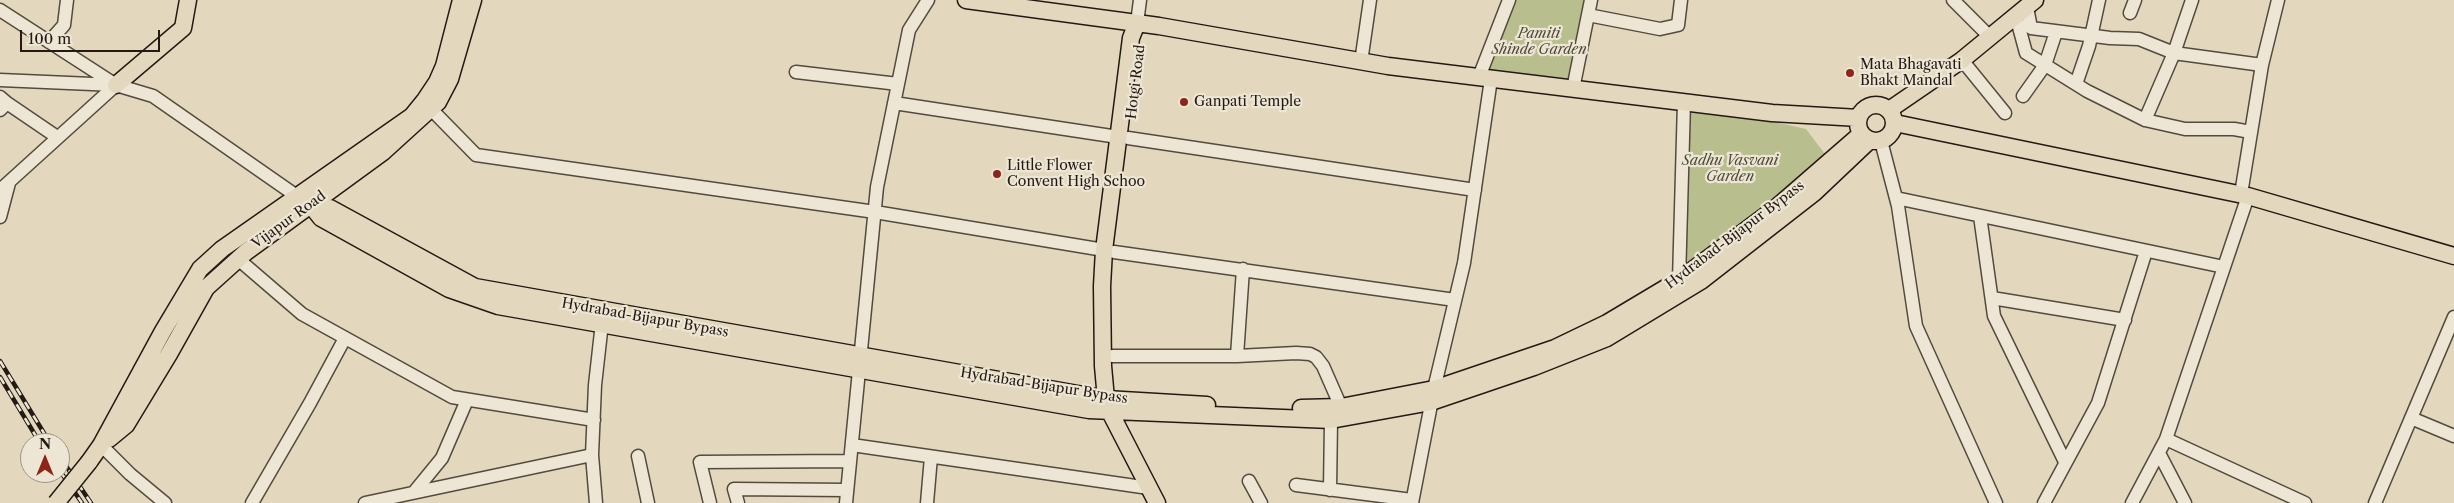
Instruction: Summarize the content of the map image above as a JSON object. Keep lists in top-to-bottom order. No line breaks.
{"streets":{"main road":["Hotgi Road","Vijapur Road","Hydrabad-Bijapur Bypass"]},"crossings":[["Hotgi Road","Hydrabad-Bijapur Bypass"],["Vijapur Road","Hydrabad-Bijapur Bypass"]],"parks":["Pamiti Shinde Garden","Sadhu Vasvani Garden"],"places":["Mata Bhagavati Bhakt Mandal","Ganpati Temple","Little Flower Convent High Schoo"],"scale_bar":"100 m","north":"top"}
